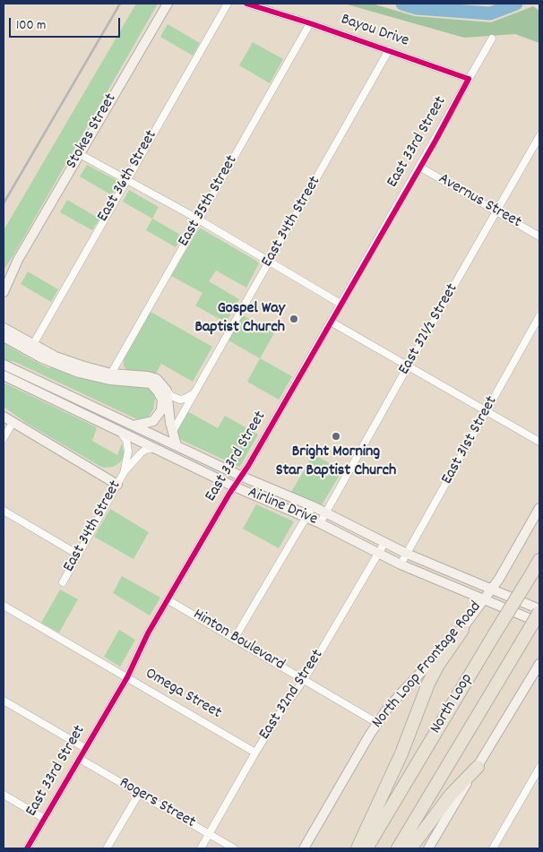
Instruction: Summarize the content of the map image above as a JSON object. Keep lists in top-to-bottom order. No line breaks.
{"streets":{"highway":["North Loop"],"main road":["Stokes Street","Airline Drive","North Loop Frontage Road"],"street":["Bayou Drive","East 33rd Street","East 36th Street","East 35th Street","Avernus Street","East 34th Street","East 32½ Street","East 31st Street","Hinton Boulevard","Omega Street","East 32nd Street","Rogers Street"]},"crossings":[["Bayou Drive","East 33rd Street"],["Bayou Drive","East 35th Street"],["Bayou Drive","East 34th Street"],["East 33rd Street","Avernus Street"],["East 33rd Street","Airline Drive"],["East 33rd Street","Hinton Boulevard"],["East 33rd Street","Omega Street"],["East 33rd Street","Rogers Street"],["Avernus Street","East 32½ Street"],["East 34th Street","Airline Drive"],["East 32½ Street","Airline Drive"],["East 31st Street","Airline Drive"],["Airline Drive","North Loop Frontage Road"],["Airline Drive","East 32nd Street"],["Airline Drive","North Loop"],["Hinton Boulevard","North Loop Frontage Road"],["Hinton Boulevard","East 32nd Street"],["Omega Street","East 32nd Street"],["East 32nd Street","Rogers Street"]],"places":["Gospel Way Baptist Church","Bright Morning Star Baptist Church"],"scale_bar":"100 m"}
